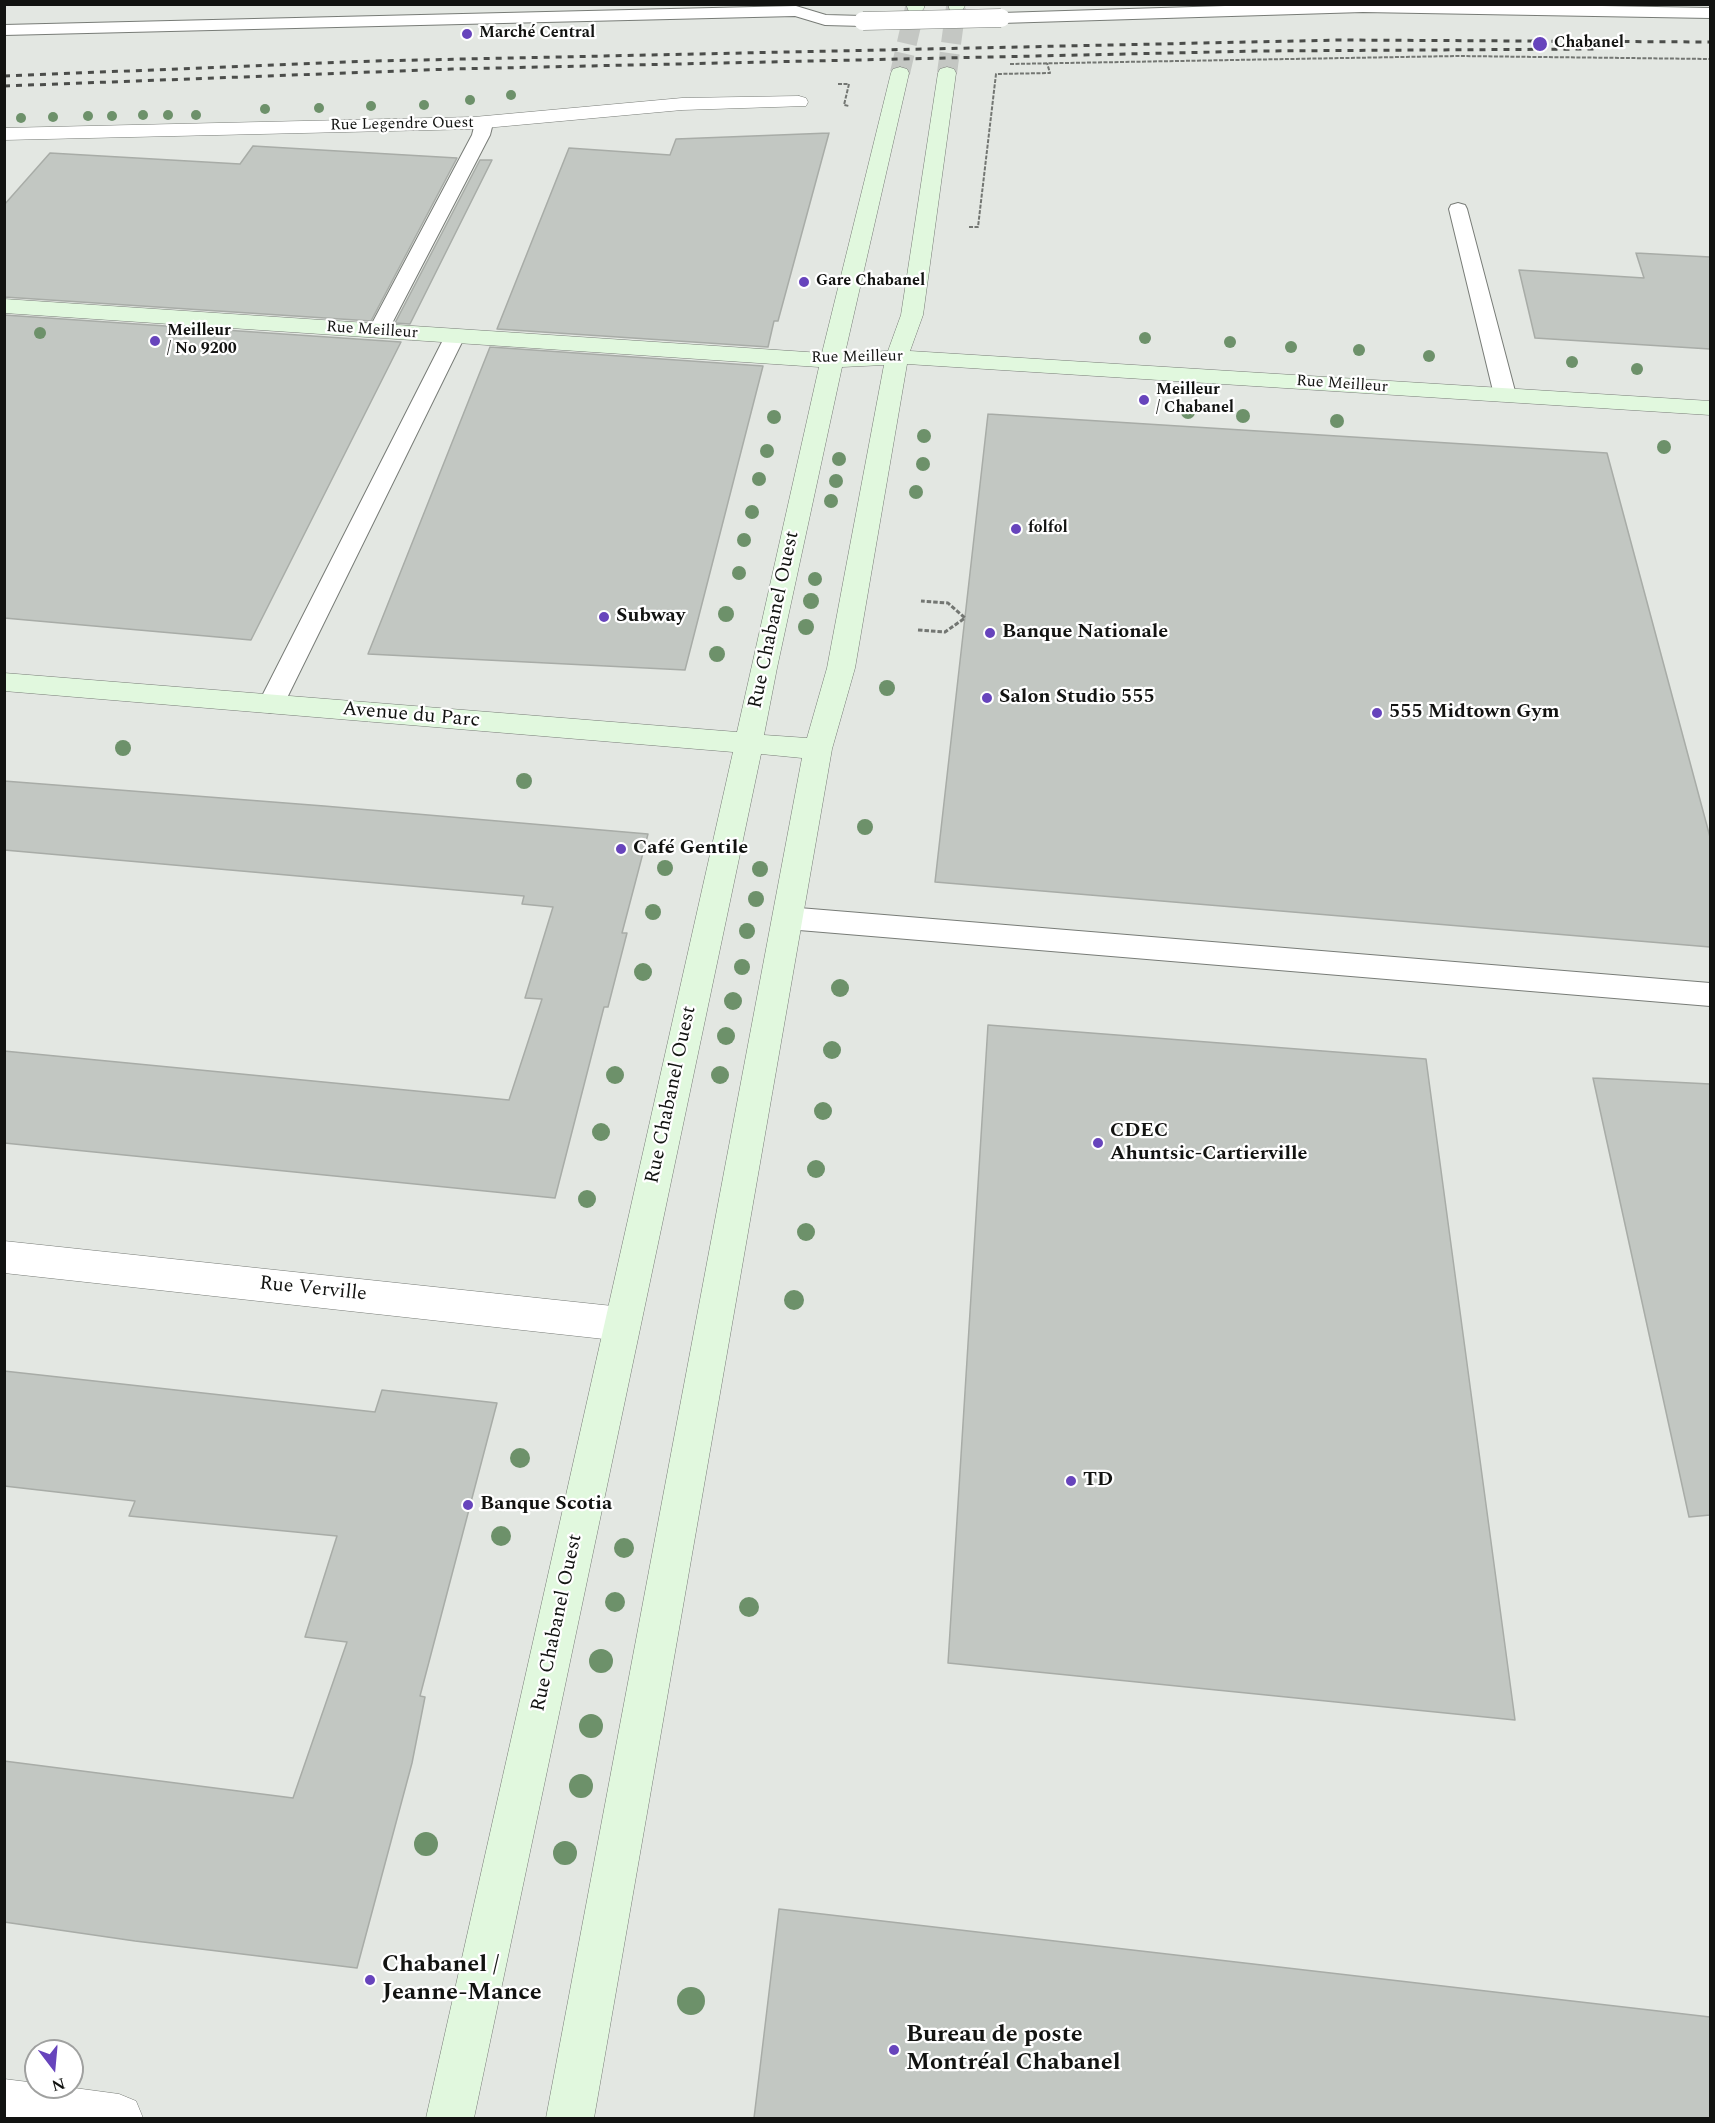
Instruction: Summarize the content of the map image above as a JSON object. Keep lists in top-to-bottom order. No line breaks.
{"streets":{"street":["Rue Legendre Ouest","Rue Meilleur","Rue Chabanel Ouest","Avenue du Parc","Rue Verville"]},"crossings":[["Rue Meilleur","Rue Chabanel Ouest"],["Rue Chabanel Ouest","Avenue du Parc"],["Rue Chabanel Ouest","Rue Verville"]],"places":["Marché Central","Chabanel","Gare Chabanel","Meilleur / No 9200","Meilleur / Chabanel","folfol","Subway","Banque Nationale","Salon Studio 555","555 Midtown Gym","Café Gentile","CDEC Ahuntsic-Cartierville","TD","Banque Scotia","Chabanel / Jeanne-Mance","Bureau de poste Montréal Chabanel"],"north":"bottom"}
